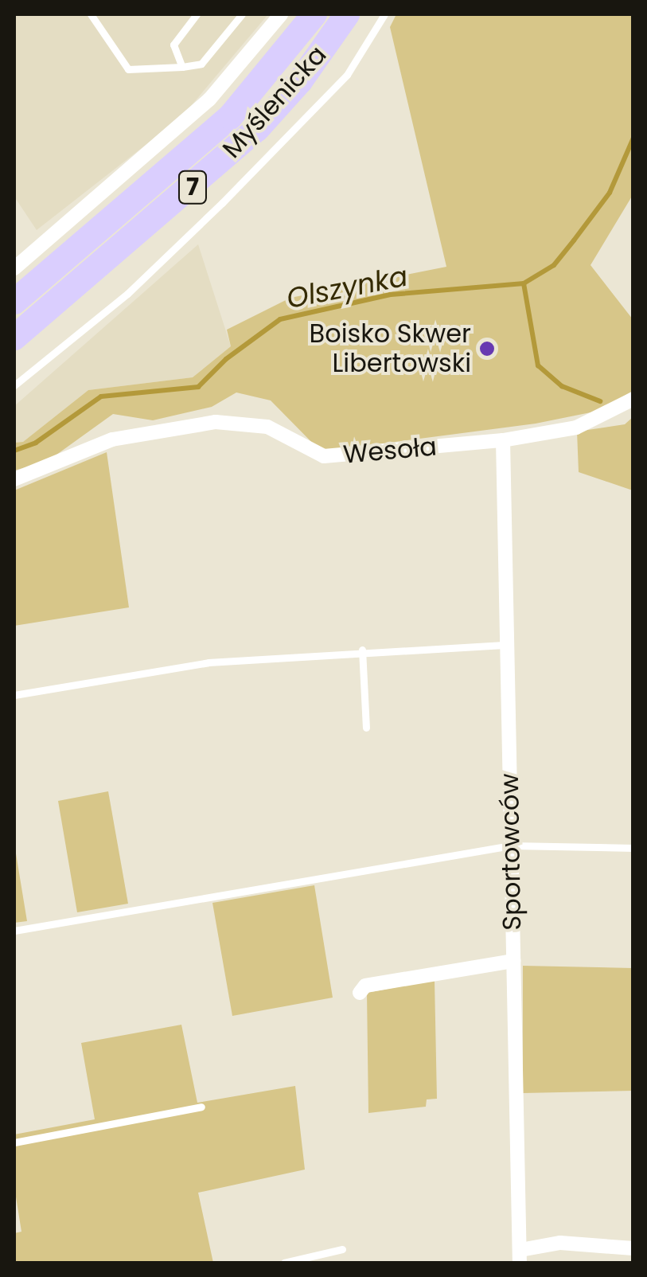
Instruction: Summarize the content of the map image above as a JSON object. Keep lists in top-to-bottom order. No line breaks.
{"streets":{"highway":["Myślenicka","7"],"street":["Wesoła","Sportowców"]},"crossings":[["Wesoła","Sportowców"]],"water":["Olszynka"],"places":["Boisko Skwer Libertowski"]}
